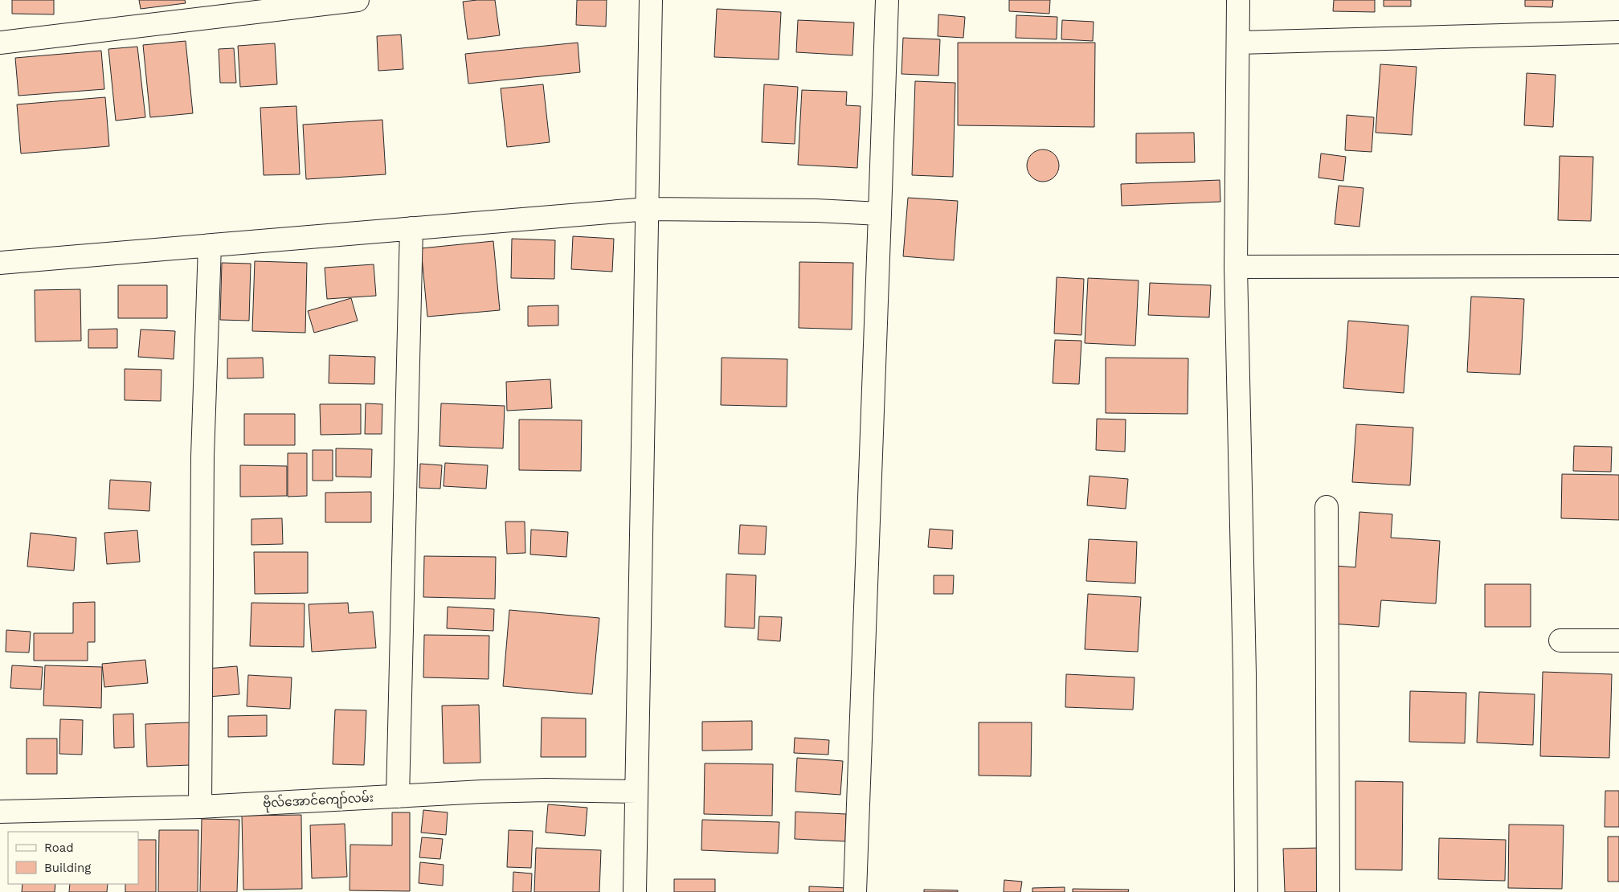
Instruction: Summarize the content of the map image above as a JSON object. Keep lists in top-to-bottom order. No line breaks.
{"streets":{"street":["ဗိုလ်အောင်ကျော်လမ်း"]},"legend":["Road","Building"]}
